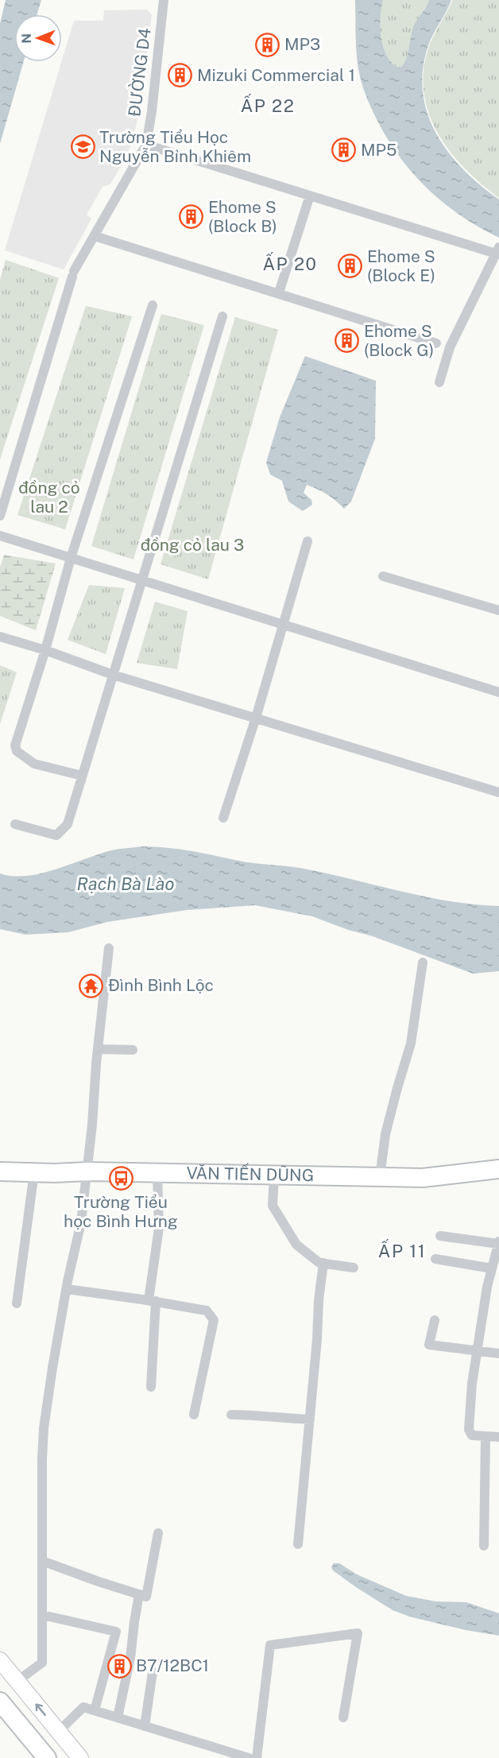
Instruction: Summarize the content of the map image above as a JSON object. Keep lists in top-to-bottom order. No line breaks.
{"streets":{"highway":["VĂN TIẾN DŨNG"],"street":["ĐƯỜNG D4"]},"districts":["ẤP 22","ẤP 20","ẤP 11"],"water":["Rạch Bà Lào"],"parks":["đồng cỏ lau 2","đồng cỏ lau 3"],"places":{"building":["MP3","Mizuki Commercial 1","MP5","Ehome S (Block B)","Ehome S (Block E)","Ehome S (Block G)","B7/12BC1"],"school or university":["Trường Tiểu Học Nguyễn Bỉnh Khiêm"],"temple":["Đình Bình Lộc"],"bus stop":["Trường Tiểu học Bình Hưng"]},"north":"left"}
